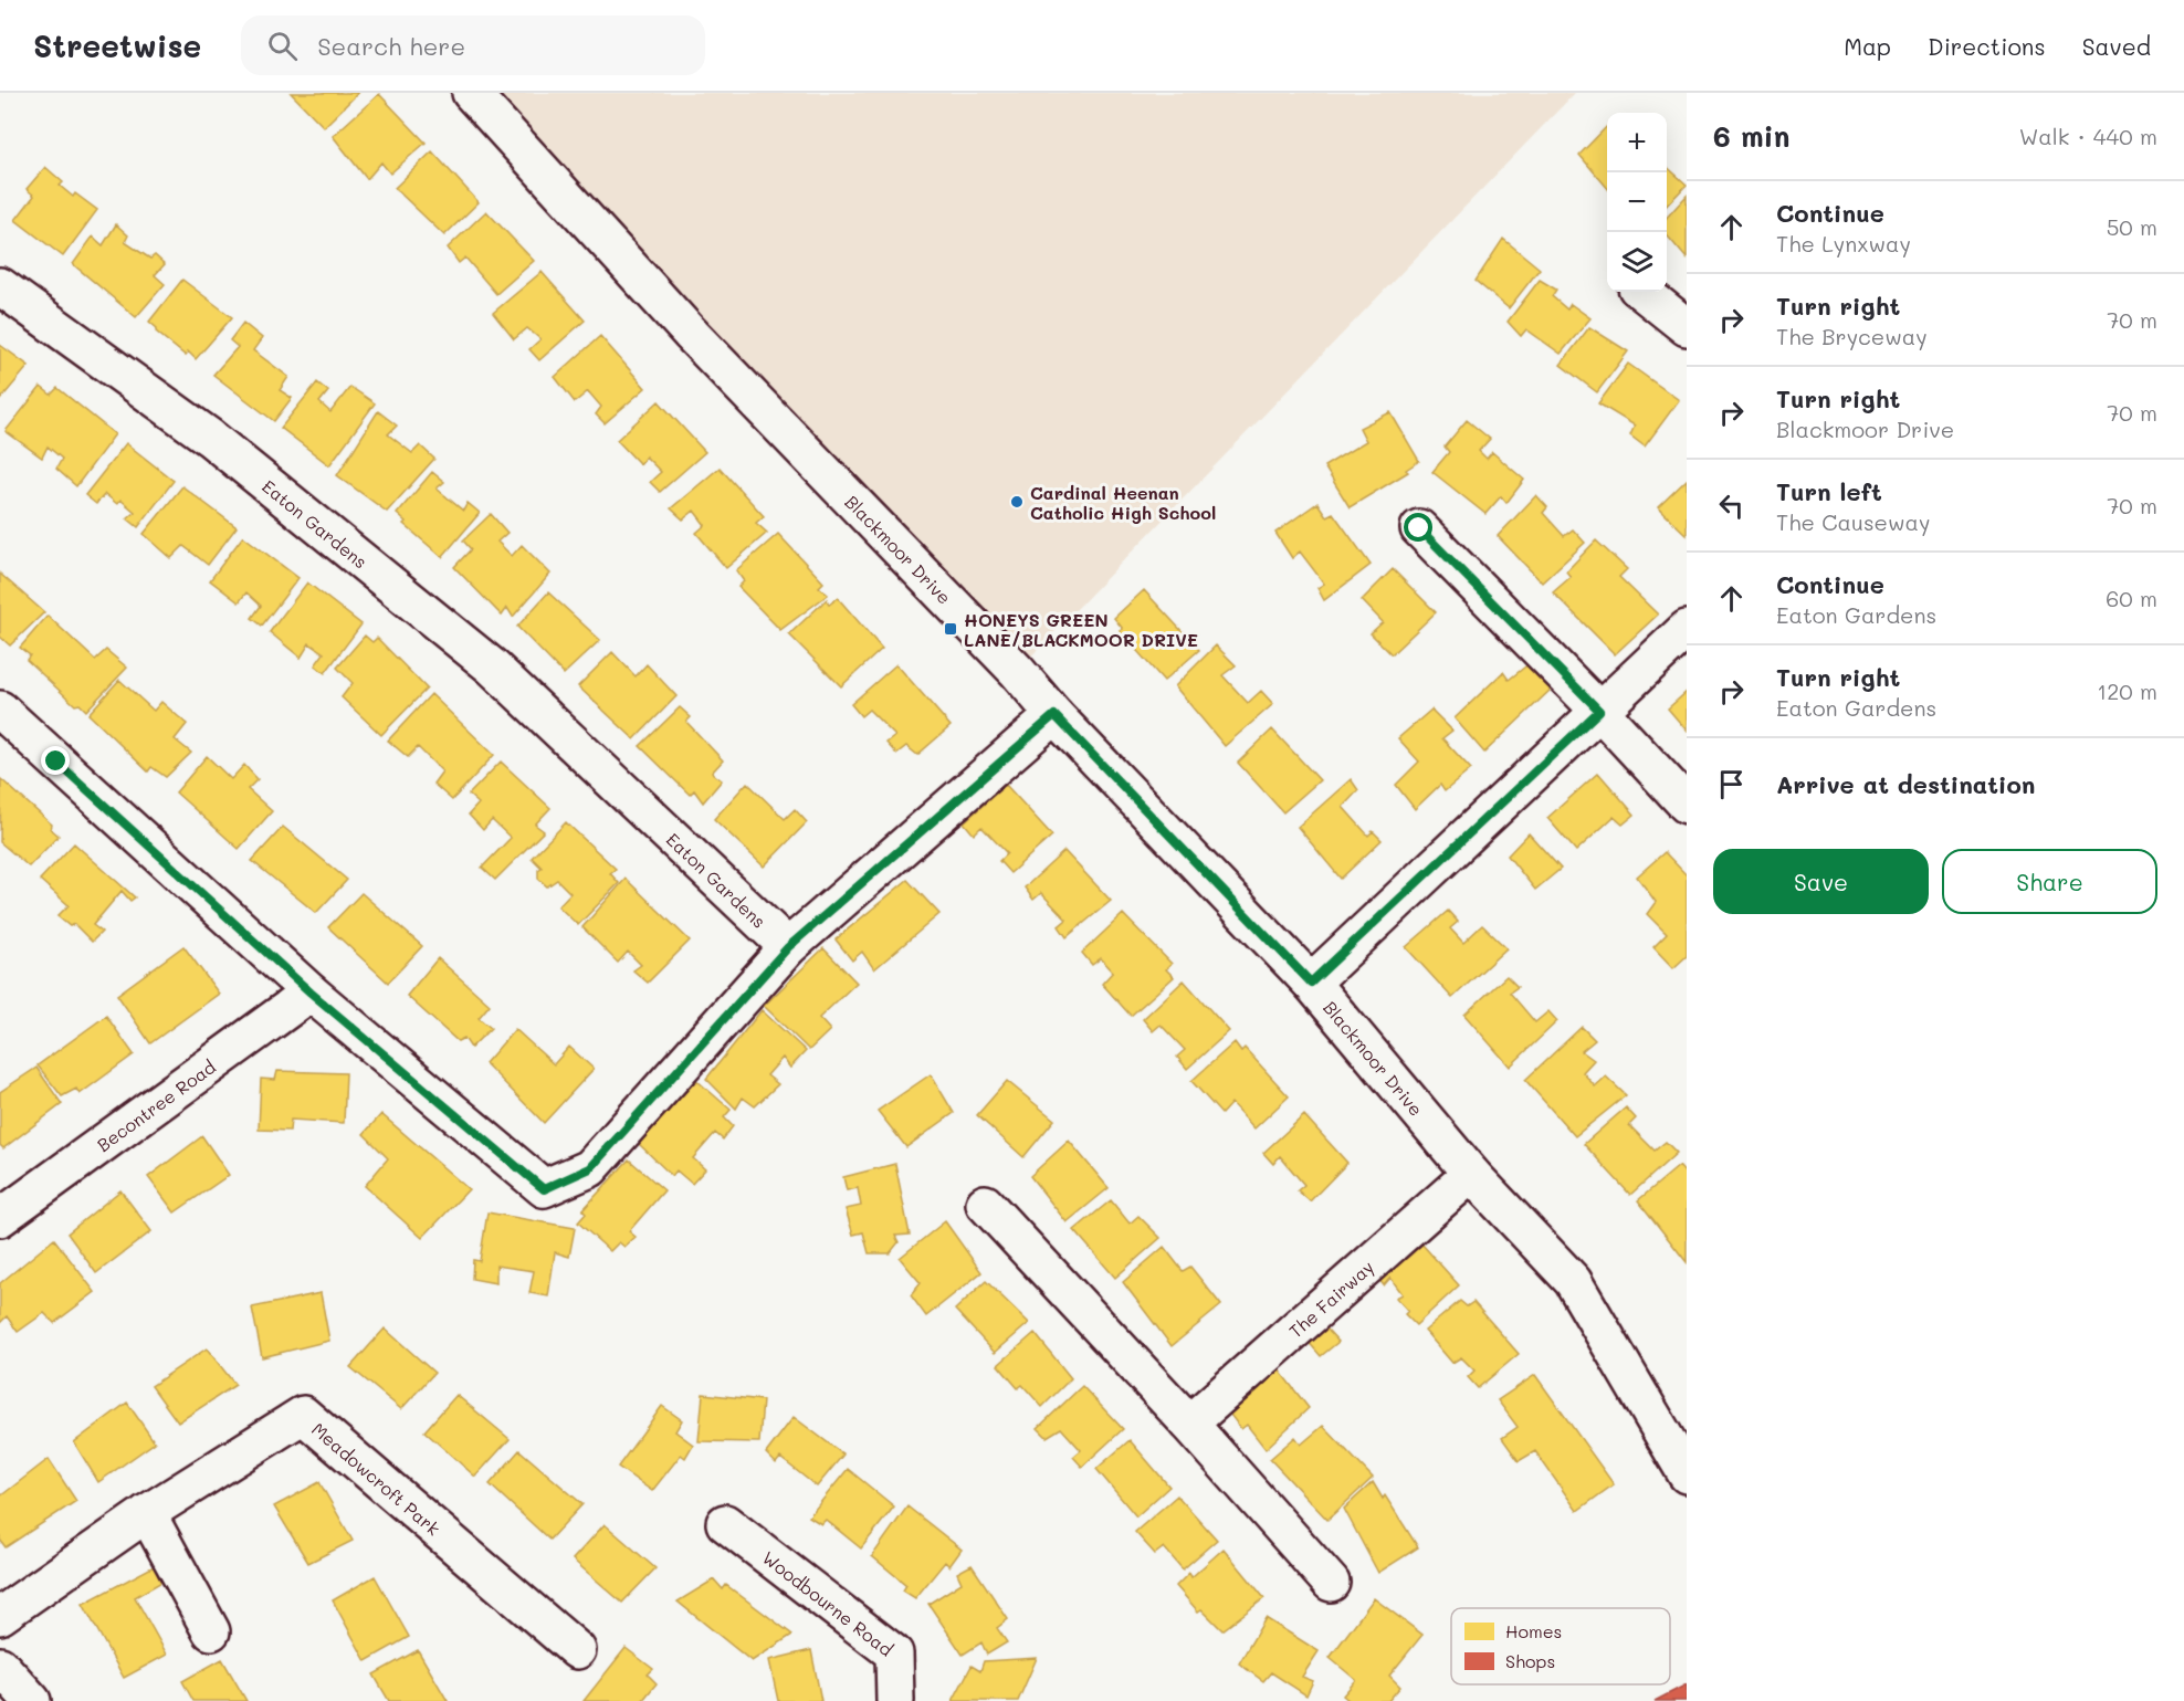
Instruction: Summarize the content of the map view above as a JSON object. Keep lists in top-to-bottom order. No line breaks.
{"streets":{"street":["Eaton Gardens","Blackmoor Drive","Becontree Road","The Fairway","Meadowcroft Park","Woodbourne Road"]},"crossings":[["Blackmoor Drive","The Fairway"]],"places":{"other":["Cardinal Heenan Catholic High School"],"transit":["HONEYS GREEN LANE/BLACKMOOR DRIVE"]},"legend":["Homes","Shops"],"page":{"header":"Streetwise","search":"Search here","nav":["Map","Directions","Saved"],"heading":["6 min","Walk · 440 m"],"map_buttons":["+","−"],"list":[["Continue","The Lynxway","50 m"],["Turn right","The Bryceway","70 m"],["Turn right","Blackmoor Drive","70 m"],["Turn left","The Causeway","70 m"],["Continue","Eaton Gardens","60 m"],["Turn right","Eaton Gardens","120 m"],"Arrive at destination"],"buttons":["Save","Share"]}}
